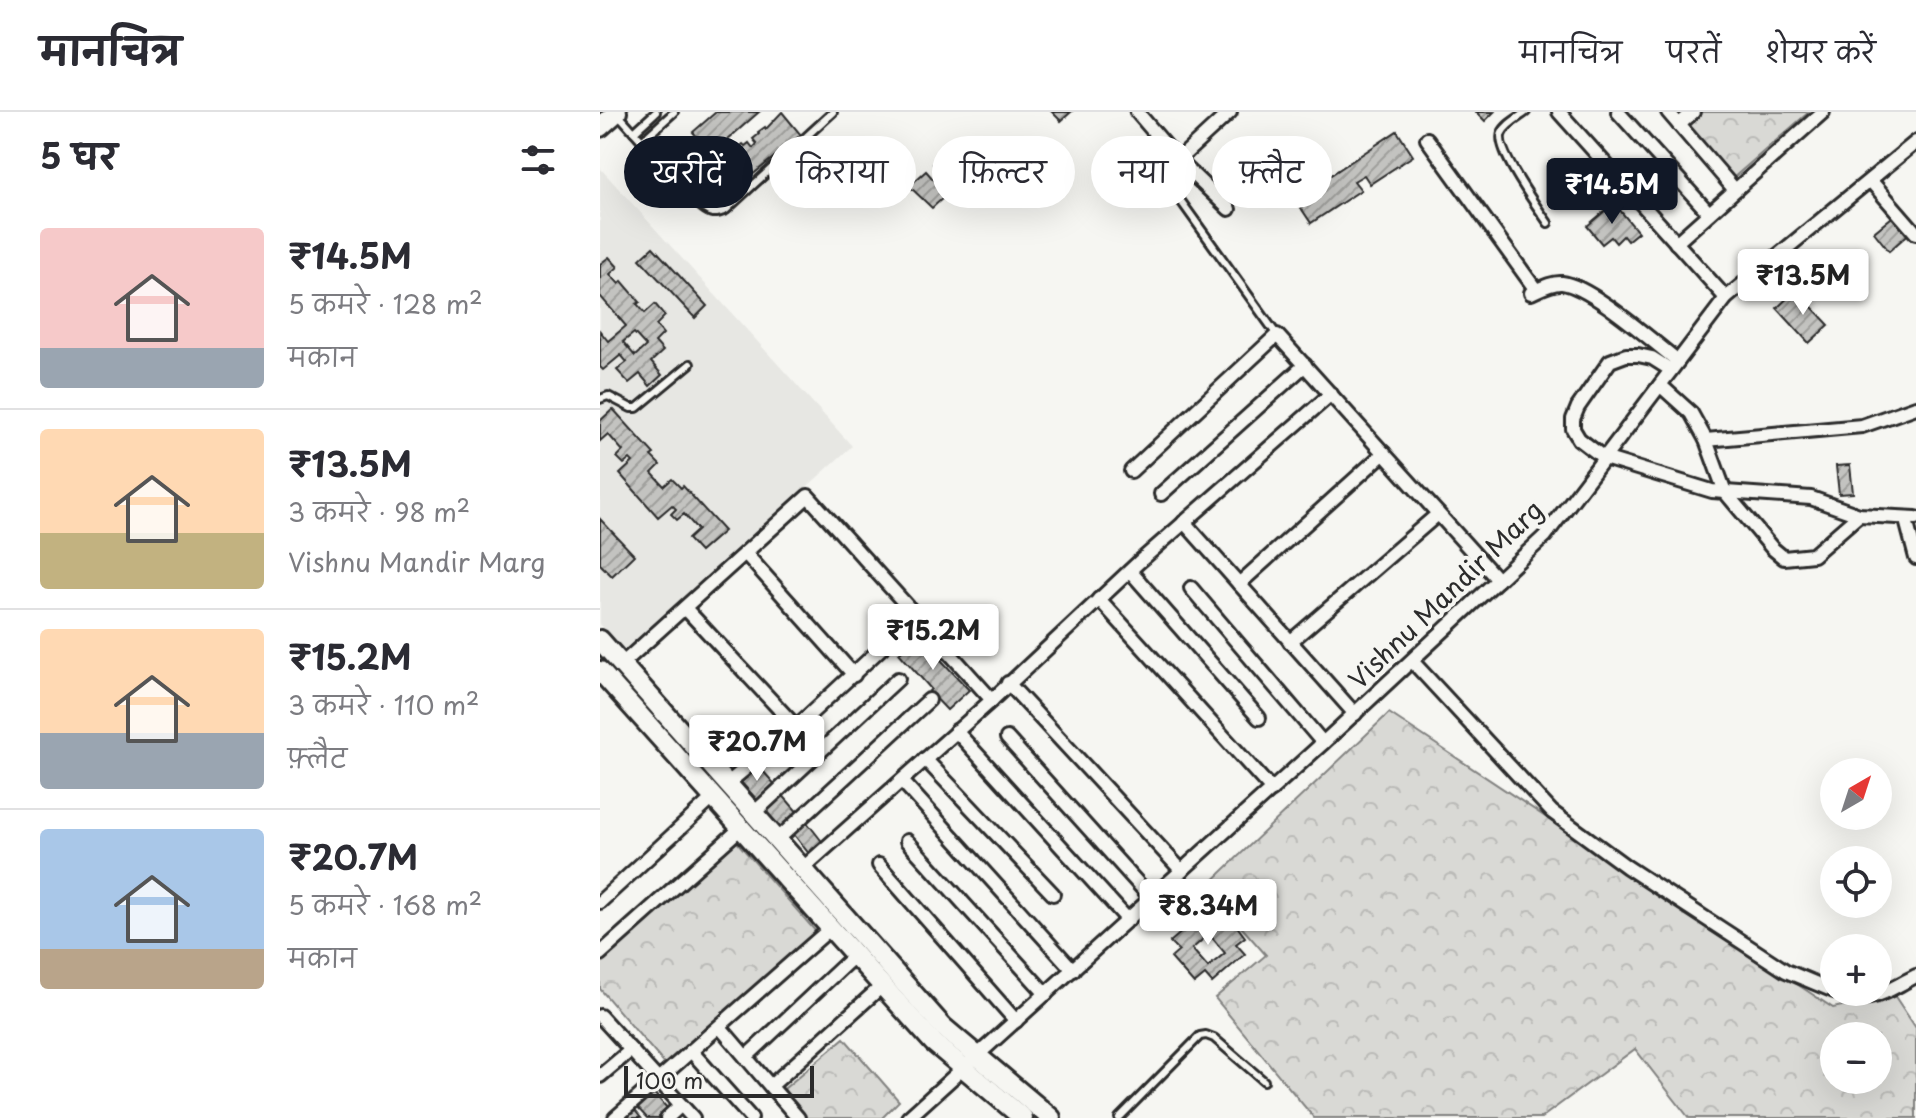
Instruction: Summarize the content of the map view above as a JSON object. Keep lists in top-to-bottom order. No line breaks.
{"streets":{"street":["Vishnu Mandir Marg"]},"scale_bar":"100 m","north":"top right","page":{"header":"मानचित्र","nav":["मानचित्र","परतें","शेयर करें"],"heading":"5 घर","chip":["खरीदें","किराया","फ़िल्टर","नया","फ़्लैट"],"price":["₹14.5M","₹13.5M","₹15.2M","₹20.7M","₹8.34M"],"list":[{"name":"₹14.5M","note":"5 कमरे · 128 m² · मकान"},{"name":"₹13.5M","note":"3 कमरे · 98 m² · Vishnu Mandir Marg"},{"name":"₹15.2M","note":"3 कमरे · 110 m² · फ़्लैट"},{"name":"₹20.7M","note":"5 कमरे · 168 m² · मकान"}],"map_buttons":["+","−"],"scale":"100 m"}}
